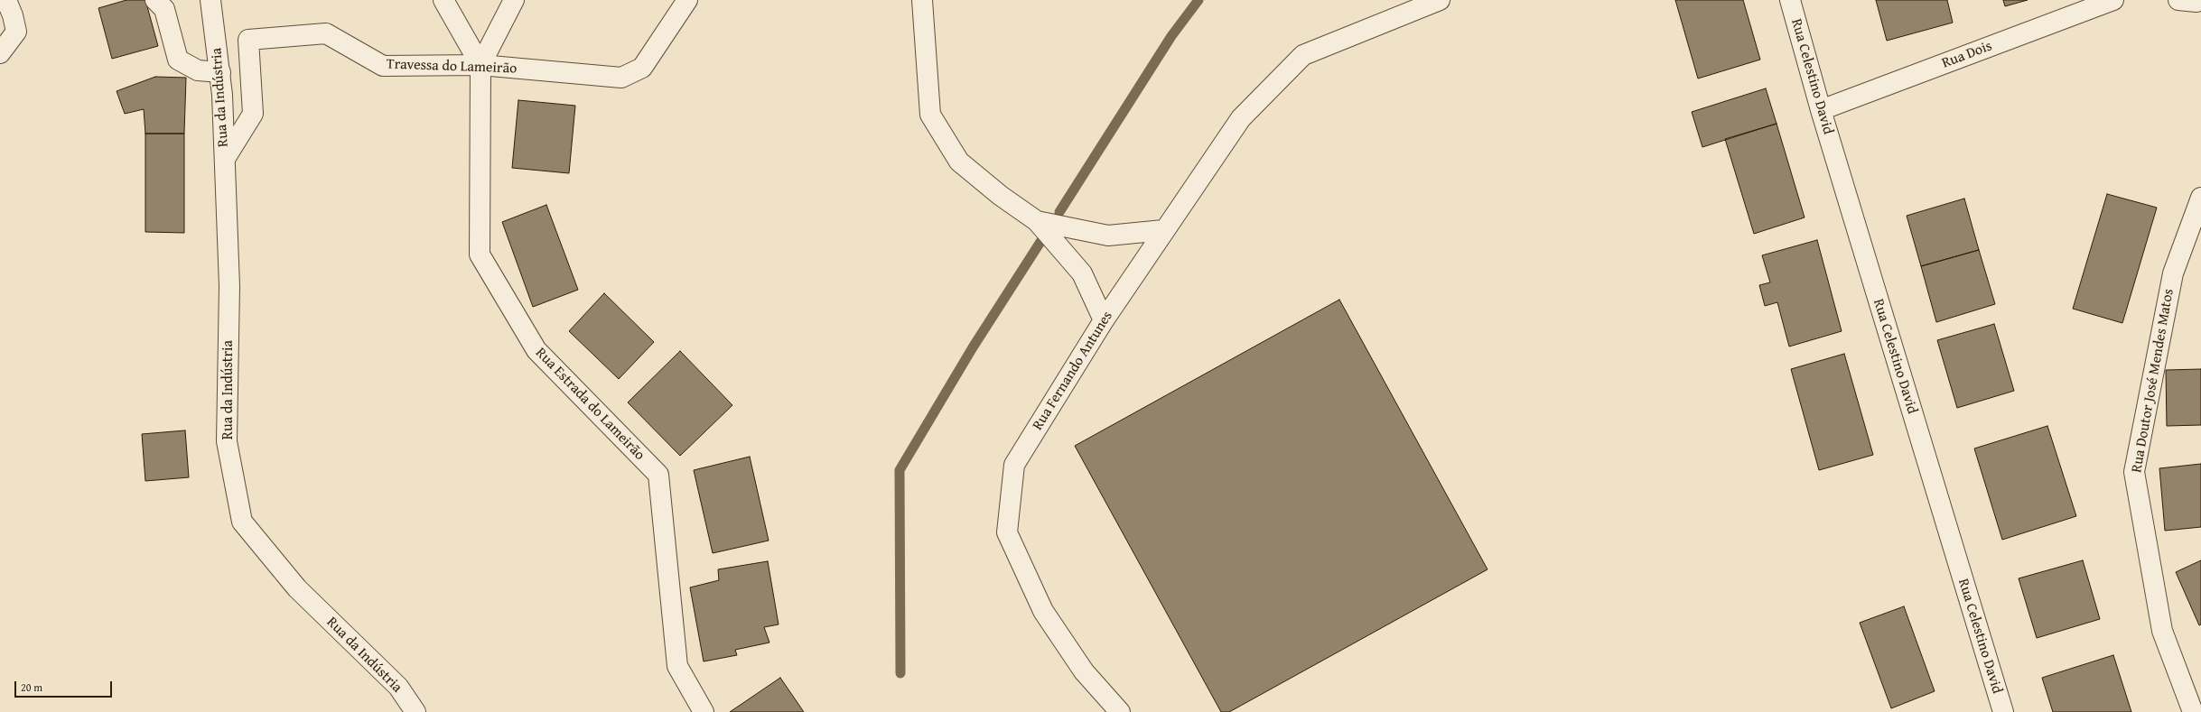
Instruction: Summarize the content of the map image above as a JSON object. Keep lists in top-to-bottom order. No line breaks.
{"streets":{"street":["Rua Dois","Travessa do Lameirão","Rua Celestino David","Rua da Indústria","Rua Fernando Antunes","Rua Doutor José Mendes Matos","Rua Estrada do Lameirão"]},"crossings":[["Rua Dois","Rua Celestino David"],["Travessa do Lameirão","Rua da Indústria"],["Travessa do Lameirão","Rua Estrada do Lameirão"]],"scale_bar":"20 m"}
